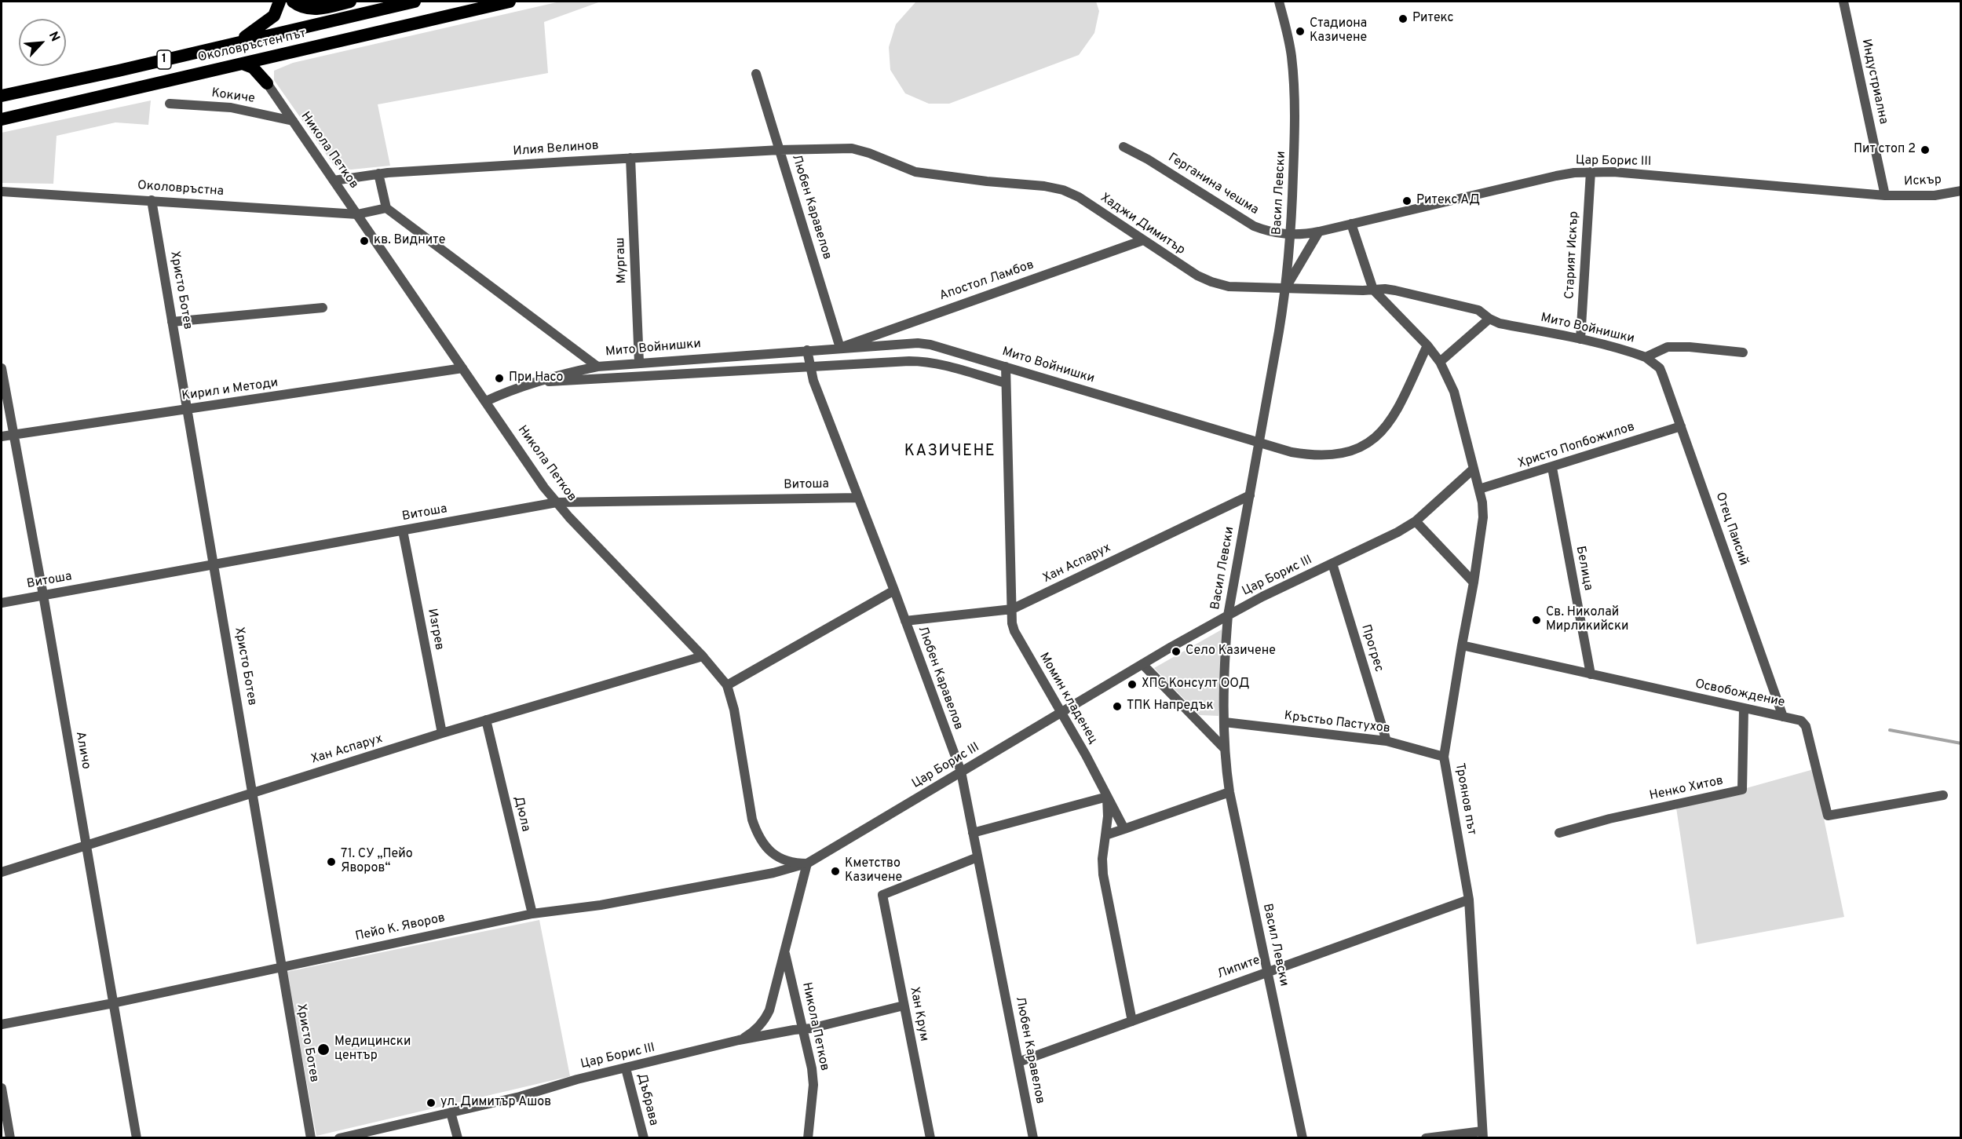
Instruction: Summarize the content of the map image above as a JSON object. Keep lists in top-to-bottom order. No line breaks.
{"streets":{"highway":["Околовръстен път","1"],"street":["Индустриална","Кокиче","Илия Велинов","Никола Петков","Цар Борис III","Искър","Герганина чешма","Околовръстна","Васил Левски","Любен Каравелов","Хаджи Димитър","Старият Искър","Мургаш","Апостол Ламбов","Христо Ботев","Мито Войнишки","Кирил и Методи","Христо Попбожилов","Витоша","Отец Паисий","Хан Аспарух","Белица","Изгрев","Прогрес","Освобождение","Момин кладенец","Кръстьо Пастухов","Аличо","Ненко Хитов","Троянов път","Дюла","Пейо К. Яворов","Липите","Хан Крум","Дъбрава"]},"crossings":[["Индустриална","Цар Борис III"],["Индустриална","Искър"],["Кокиче","Никола Петков"],["Илия Велинов","Никола Петков"],["Илия Велинов","Любен Каравелов"],["Илия Велинов","Хаджи Димитър"],["Илия Велинов","Мургаш"],["Никола Петков","Цар Борис III"],["Никола Петков","Околовръстна"],["Никола Петков","Мито Войнишки"],["Никола Петков","Кирил и Методи"],["Никола Петков","Витоша"],["Никола Петков","Хан Аспарух"],["Никола Петков","Пейо К. Яворов"],["Цар Борис III","Искър"],["Цар Борис III","Герганина чешма"],["Цар Борис III","Васил Левски"],["Цар Борис III","Любен Каравелов"],["Цар Борис III","Старият Искър"],["Цар Борис III","Прогрес"],["Цар Борис III","Момин кладенец"],["Цар Борис III","Троянов път"],["Цар Борис III","Пейо К. Яворов"],["Цар Борис III","Хан Крум"],["Цар Борис III","Дъбрава"],["Герганина чешма","Васил Левски"],["Околовръстна","Христо Ботев"],["Васил Левски","Хаджи Димитър"],["Васил Левски","Мито Войнишки"],["Васил Левски","Хан Аспарух"],["Васил Левски","Кръстьо Пастухов"],["Васил Левски","Липите"],["Любен Каравелов","Хаджи Димитър"],["Любен Каравелов","Апостол Ламбов"],["Любен Каравелов","Мито Войнишки"],["Любен Каравелов","Витоша"],["Любен Каравелов","Хан Аспарух"],["Любен Каравелов","Липите"],["Любен Каравелов","Хан Крум"],["Хаджи Димитър","Апостол Ламбов"],["Хаджи Димитър","Мито Войнишки"],["Старият Искър","Мито Войнишки"],["Мургаш","Мито Войнишки"],["Апостол Ламбов","Мито Войнишки"],["Христо Ботев","Кирил и Методи"],["Христо Ботев","Витоша"],["Христо Ботев","Хан Аспарух"],["Христо Ботев","Пейо К. Яворов"],["Мито Войнишки","Отец Паисий"],["Мито Войнишки","Момин кладенец"],["Кирил и Методи","Аличо"],["Христо Попбожилов","Отец Паисий"],["Христо Попбожилов","Белица"],["Христо Попбожилов","Троянов път"],["Витоша","Изгрев"],["Витоша","Аличо"],["Отец Паисий","Освобождение"],["Хан Аспарух","Изгрев"],["Хан Аспарух","Момин кладенец"],["Хан Аспарух","Аличо"],["Хан Аспарух","Дюла"],["Белица","Освобождение"],["Прогрес","Кръстьо Пастухов"],["Освобождение","Ненко Хитов"],["Освобождение","Троянов път"],["Кръстьо Пастухов","Троянов път"],["Аличо","Пейо К. Яворов"],["Троянов път","Липите"],["Дюла","Пейо К. Яворов"]],"districts":["КАЗИЧЕНЕ"],"places":["Ритекс","Стадиона Казичене","Пит стоп 2","Ритекс АД","кв. Видните","При Насо","Св. Николай Мирликийски","Село Казичене","ХПС Консулт ООД","ТПК Напредък","71. СУ „Пейо Яворов“","Кметство Казичене","Медицински център","ул. Димитър Ашов"],"north":"top right"}
